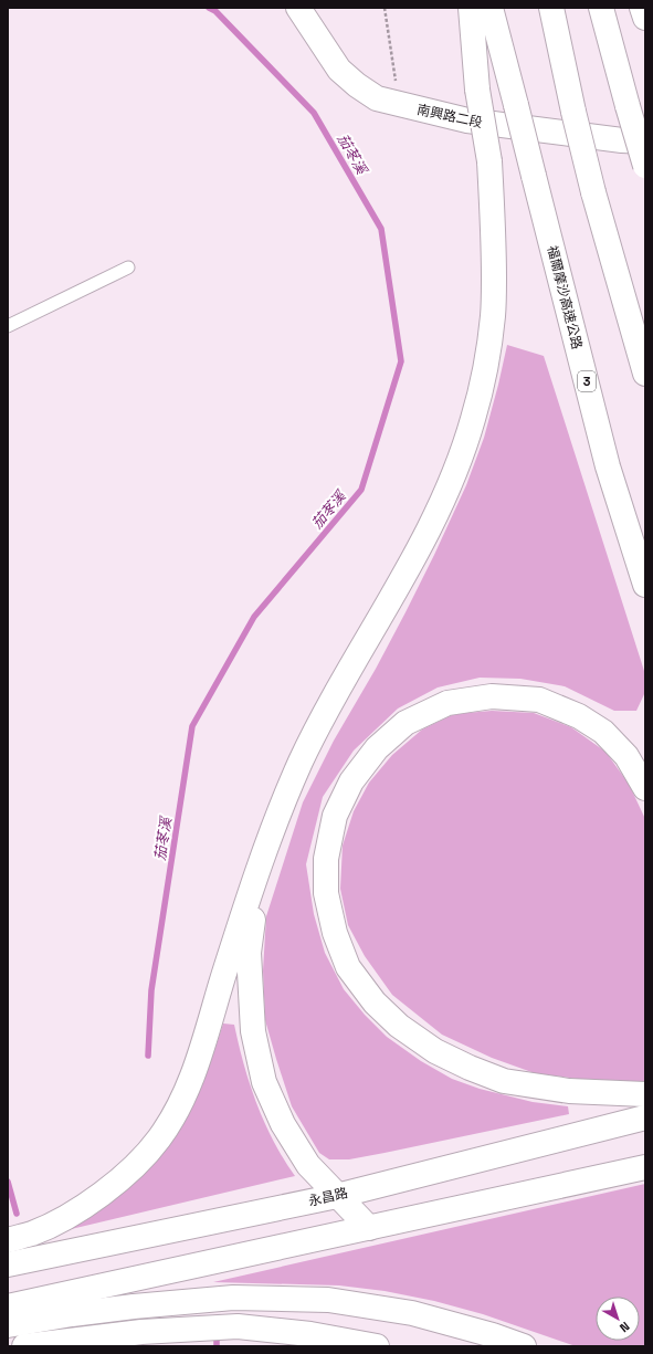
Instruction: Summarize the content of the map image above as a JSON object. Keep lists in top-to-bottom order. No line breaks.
{"streets":{"main road":["南興路二段","福爾摩沙高速公路","3","永昌路"]},"water":["茄苳溪"],"north":"bottom right"}
